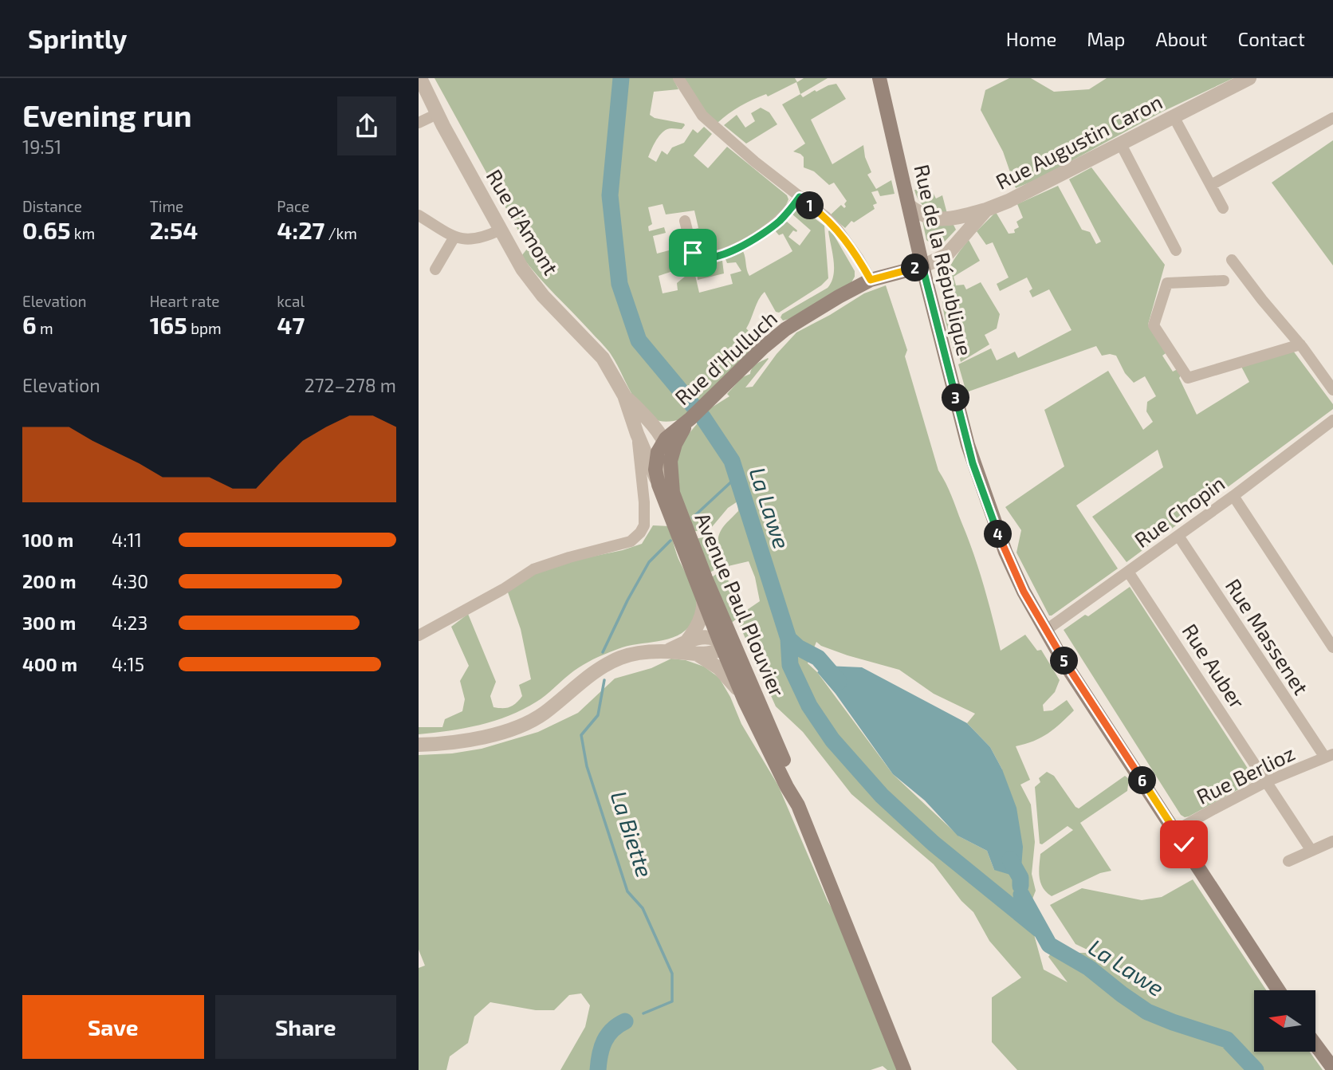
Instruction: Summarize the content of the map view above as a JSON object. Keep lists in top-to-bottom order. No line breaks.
{"streets":{"main road":["Rue de la République","Rue d'Hulluch","Avenue Paul Plouvier"],"street":["Rue Augustin Caron","Rue d'Amont","Rue Chopin","Rue Massenet","Rue Auber","Rue Berlioz"]},"crossings":[["Rue Augustin Caron","Rue de la République"],["Rue Augustin Caron","Rue d'Hulluch"],["Rue d'Amont","Avenue Paul Plouvier"],["Rue de la République","Rue d'Hulluch"],["Rue de la République","Rue Chopin"],["Rue de la République","Rue Berlioz"],["Rue d'Hulluch","Avenue Paul Plouvier"],["Rue Chopin","Rue Massenet"],["Rue Chopin","Rue Auber"],["Rue Massenet","Rue Berlioz"],["Rue Auber","Rue Berlioz"]],"water":["La Lawe","La Biette"],"north":"left","page":{"header":"Sprintly","nav":["Home","Map","About","Contact"],"heading":["Evening run","19:51"],"stats":[["Distance","0.65 km"],["Time","2:54"],["Pace","4:27 /km"],["Elevation","6 m"],["Heart rate","165 bpm"],["kcal","47"]],"pins":["1","2","3","4","5","6"],"chart":["Elevation","272–278 m"],"list":[{"name":"100 m","note":"4:11"},{"name":"200 m","note":"4:30"},{"name":"300 m","note":"4:23"},{"name":"400 m","note":"4:15"}],"buttons":["Save","Share"]}}
